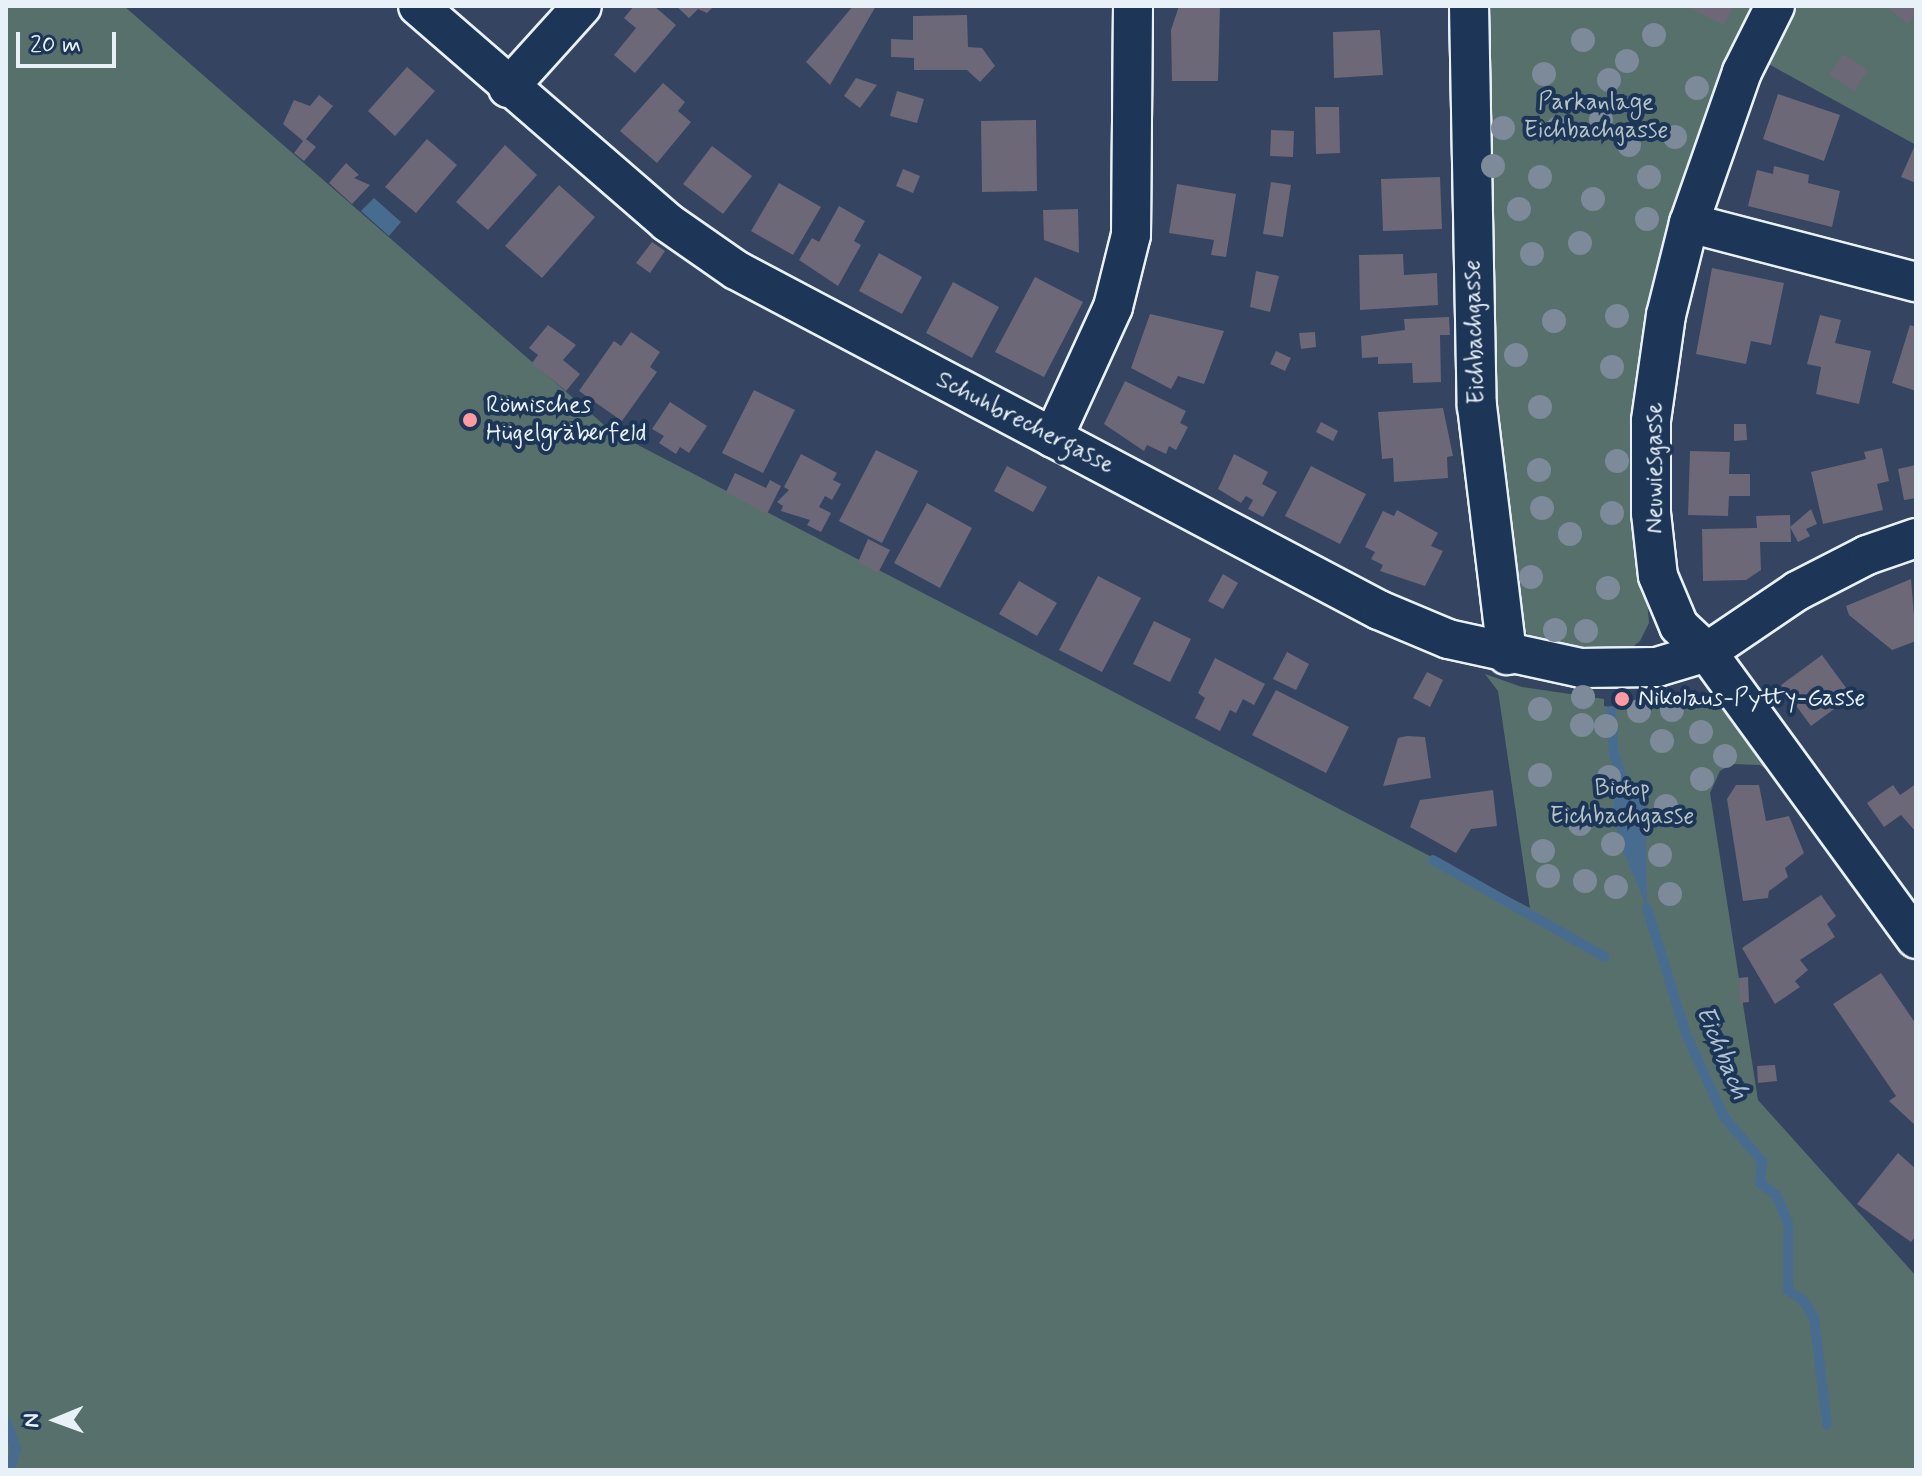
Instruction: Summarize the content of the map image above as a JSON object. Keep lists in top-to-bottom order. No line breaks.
{"streets":{"street":["Eichbachgasse","Schuhbrechergasse","Neuwiesgasse"]},"crossings":[["Eichbachgasse","Schuhbrechergasse"],["Schuhbrechergasse","Neuwiesgasse"]],"water":["Eichbach"],"parks":["Parkanlage Eichbachgasse","Biotop Eichbachgasse"],"places":["Römisches Hügelgräberfeld","Nikolaus-Pytty-Gasse"],"scale_bar":"20 m","north":"left"}
